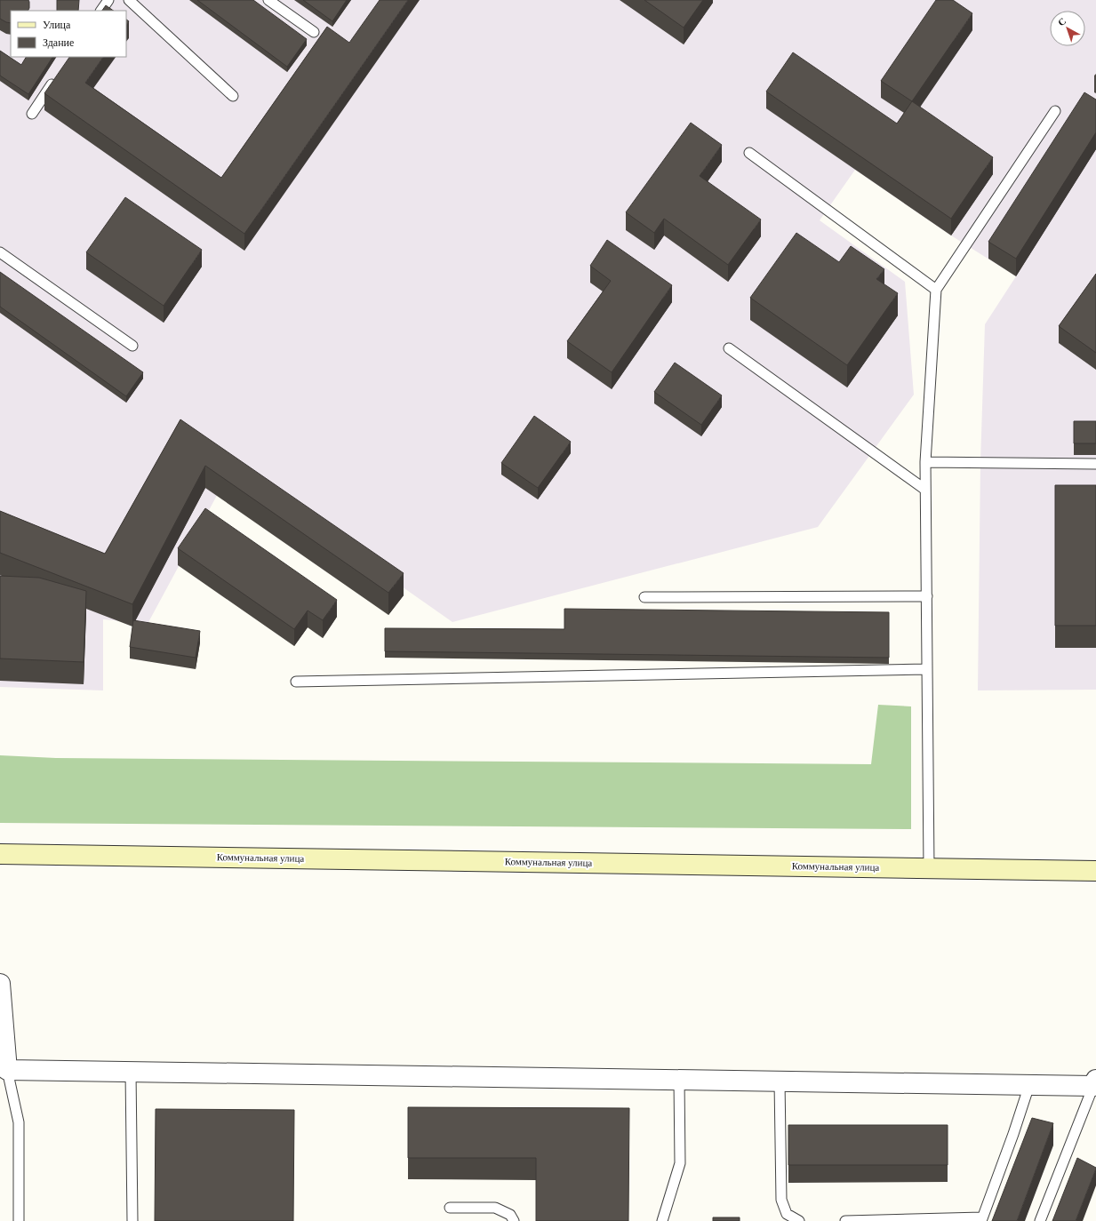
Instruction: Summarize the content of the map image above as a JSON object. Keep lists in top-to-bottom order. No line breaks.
{"streets":{"main road":["Коммунальная улица"]},"legend":["Улица","Здание"],"north":"top left"}
